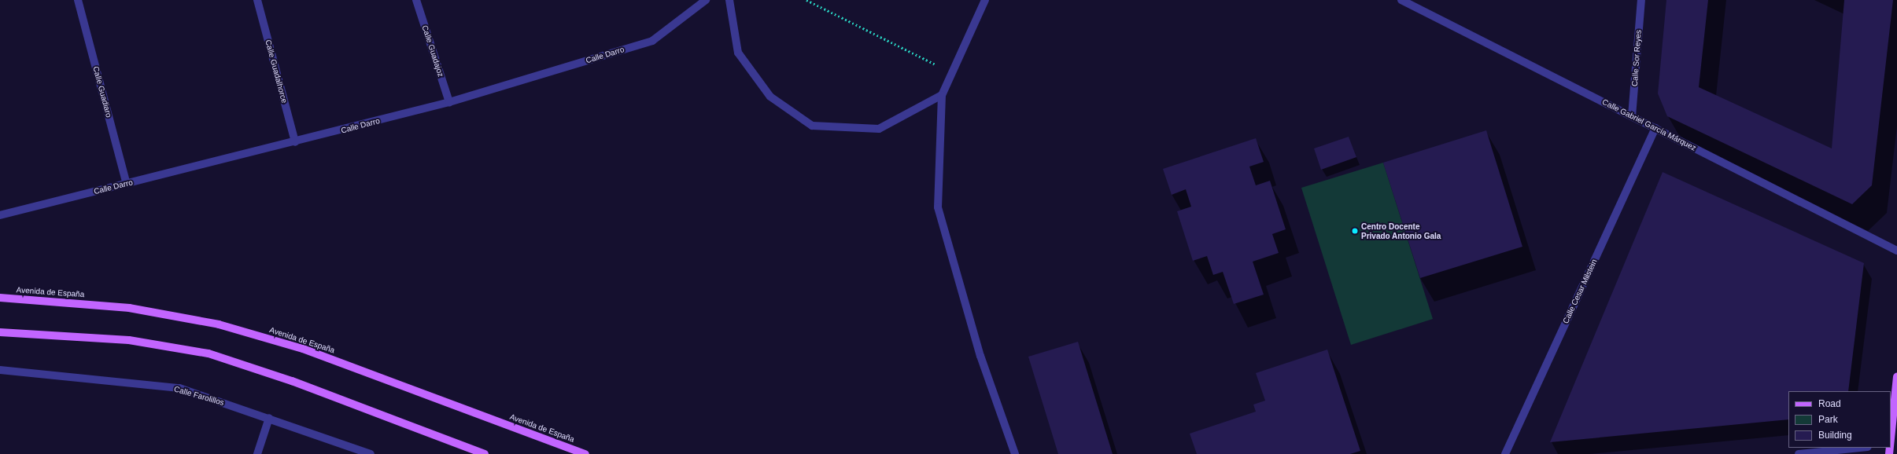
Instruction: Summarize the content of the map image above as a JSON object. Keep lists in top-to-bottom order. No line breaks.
{"streets":{"main road":["Avenida de España"],"street":["Calle Guadajoz","Calle Darro","Calle Sor Reyes","Calle Guadalhorce","Calle Guadiaro","Calle Gabriel García Márquez","Calle Cesar Milstein","Calle Farolillos"]},"crossings":[["Calle Guadajoz","Calle Darro"],["Calle Darro","Calle Guadalhorce"],["Calle Darro","Calle Guadiaro"],["Calle Sor Reyes","Calle Gabriel García Márquez"],["Calle Gabriel García Márquez","Calle Cesar Milstein"]],"places":["Centro Docente Privado Antonio Gala"],"legend":["Road","Park","Building"]}
